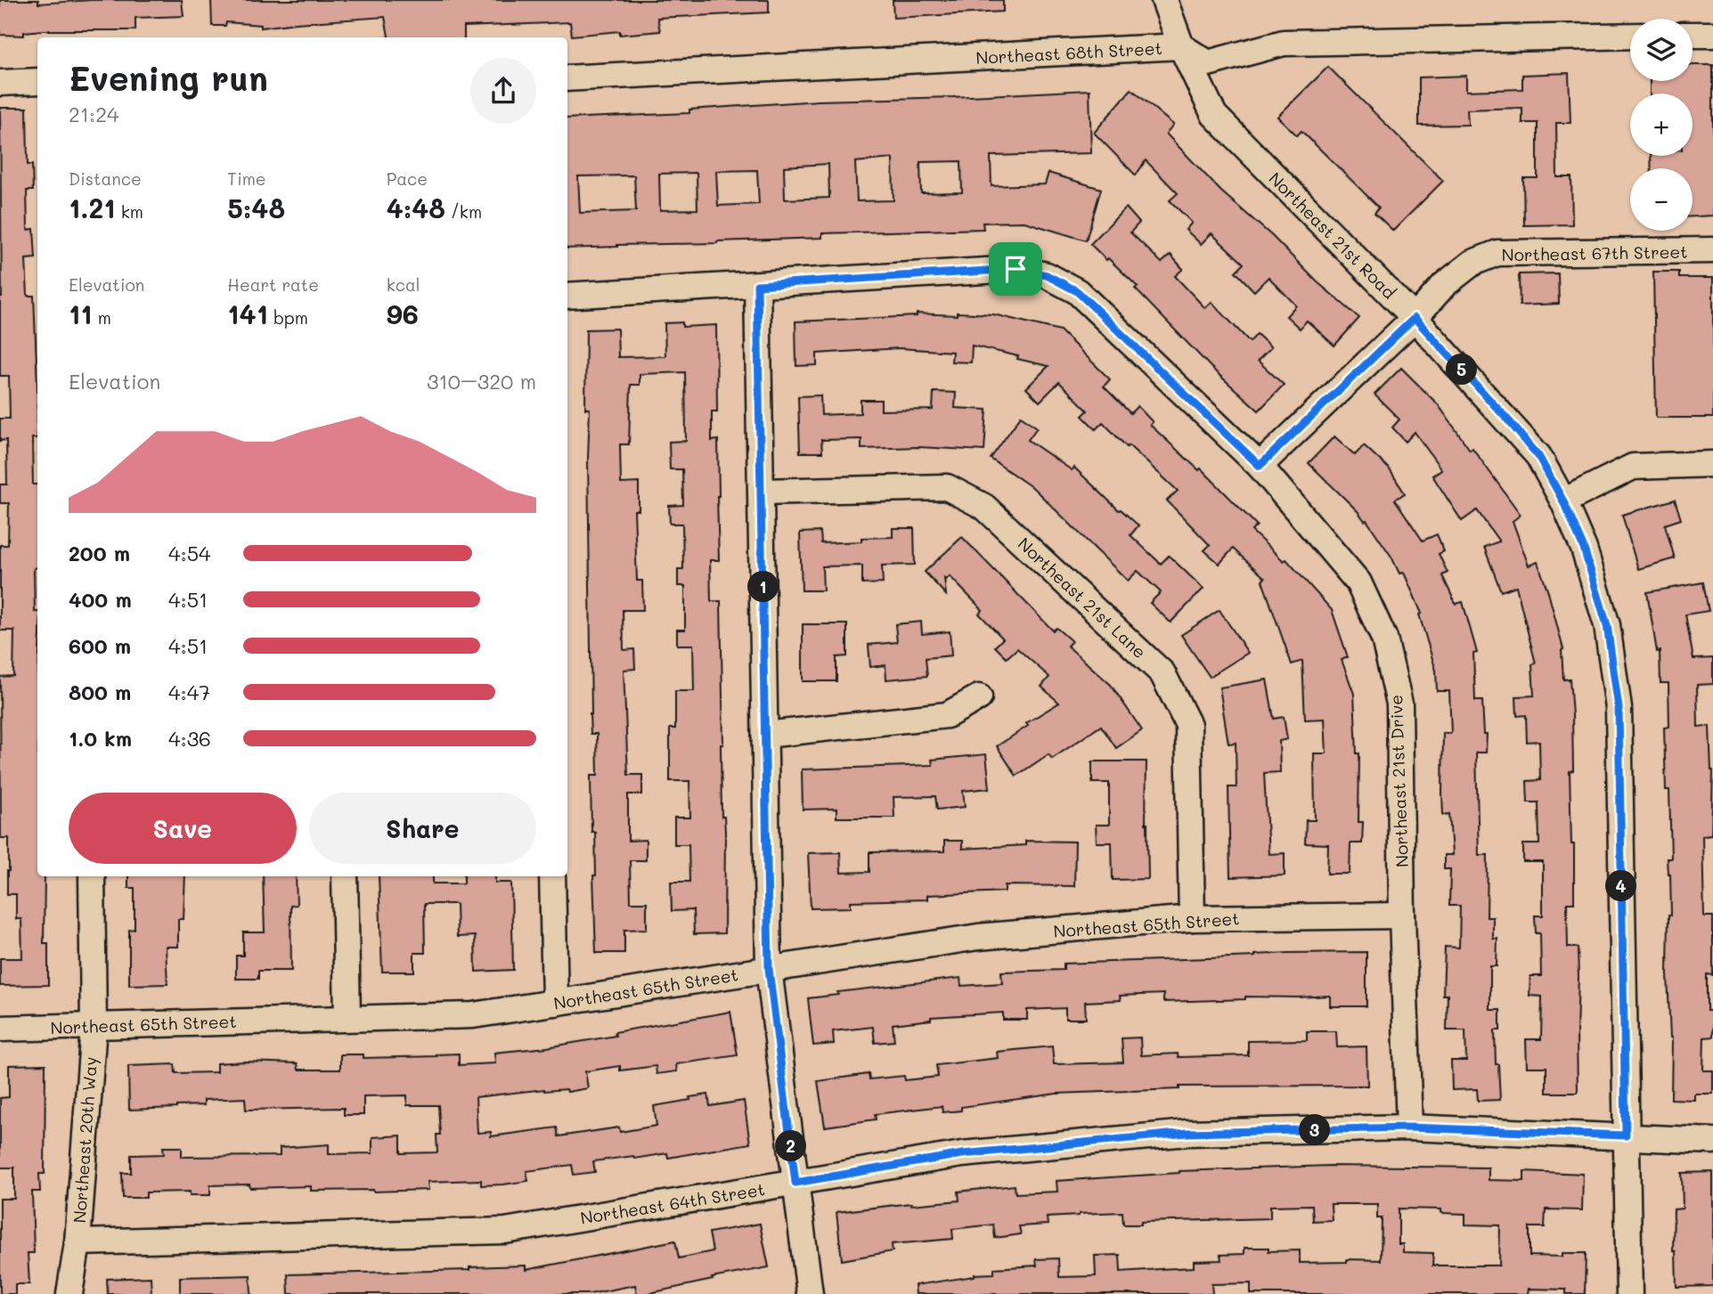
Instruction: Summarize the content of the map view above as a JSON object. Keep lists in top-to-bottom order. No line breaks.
{"streets":{"street":["Northeast 68th Street","Northeast 21st Road","Northeast 67th Street","Northeast 21st Lane","Northeast 21st Drive","Northeast 65th Street","Northeast 20th Way","Northeast 64th Street"]},"crossings":[["Northeast 68th Street","Northeast 21st Road"],["Northeast 21st Road","Northeast 67th Street"],["Northeast 21st Road","Northeast 64th Street"],["Northeast 67th Street","Northeast 21st Drive"],["Northeast 21st Lane","Northeast 65th Street"],["Northeast 21st Drive","Northeast 65th Street"],["Northeast 21st Drive","Northeast 64th Street"],["Northeast 65th Street","Northeast 20th Way"],["Northeast 20th Way","Northeast 64th Street"]],"page":{"map_buttons":["+","−"],"heading":["Evening run","21:24"],"stats":[["Distance","1.21 km"],["Time","5:48"],["Pace","4:48 /km"],["Elevation","11 m"],["Heart rate","141 bpm"],["kcal","96"]],"pins":["5","1","4","3","2"],"chart":["Elevation","310–320 m"],"list":[{"name":"200 m","note":"4:54"},{"name":"400 m","note":"4:51"},{"name":"600 m","note":"4:51"},{"name":"800 m","note":"4:47"},{"name":"1.0 km","note":"4:36"}],"buttons":["Save","Share"]}}
